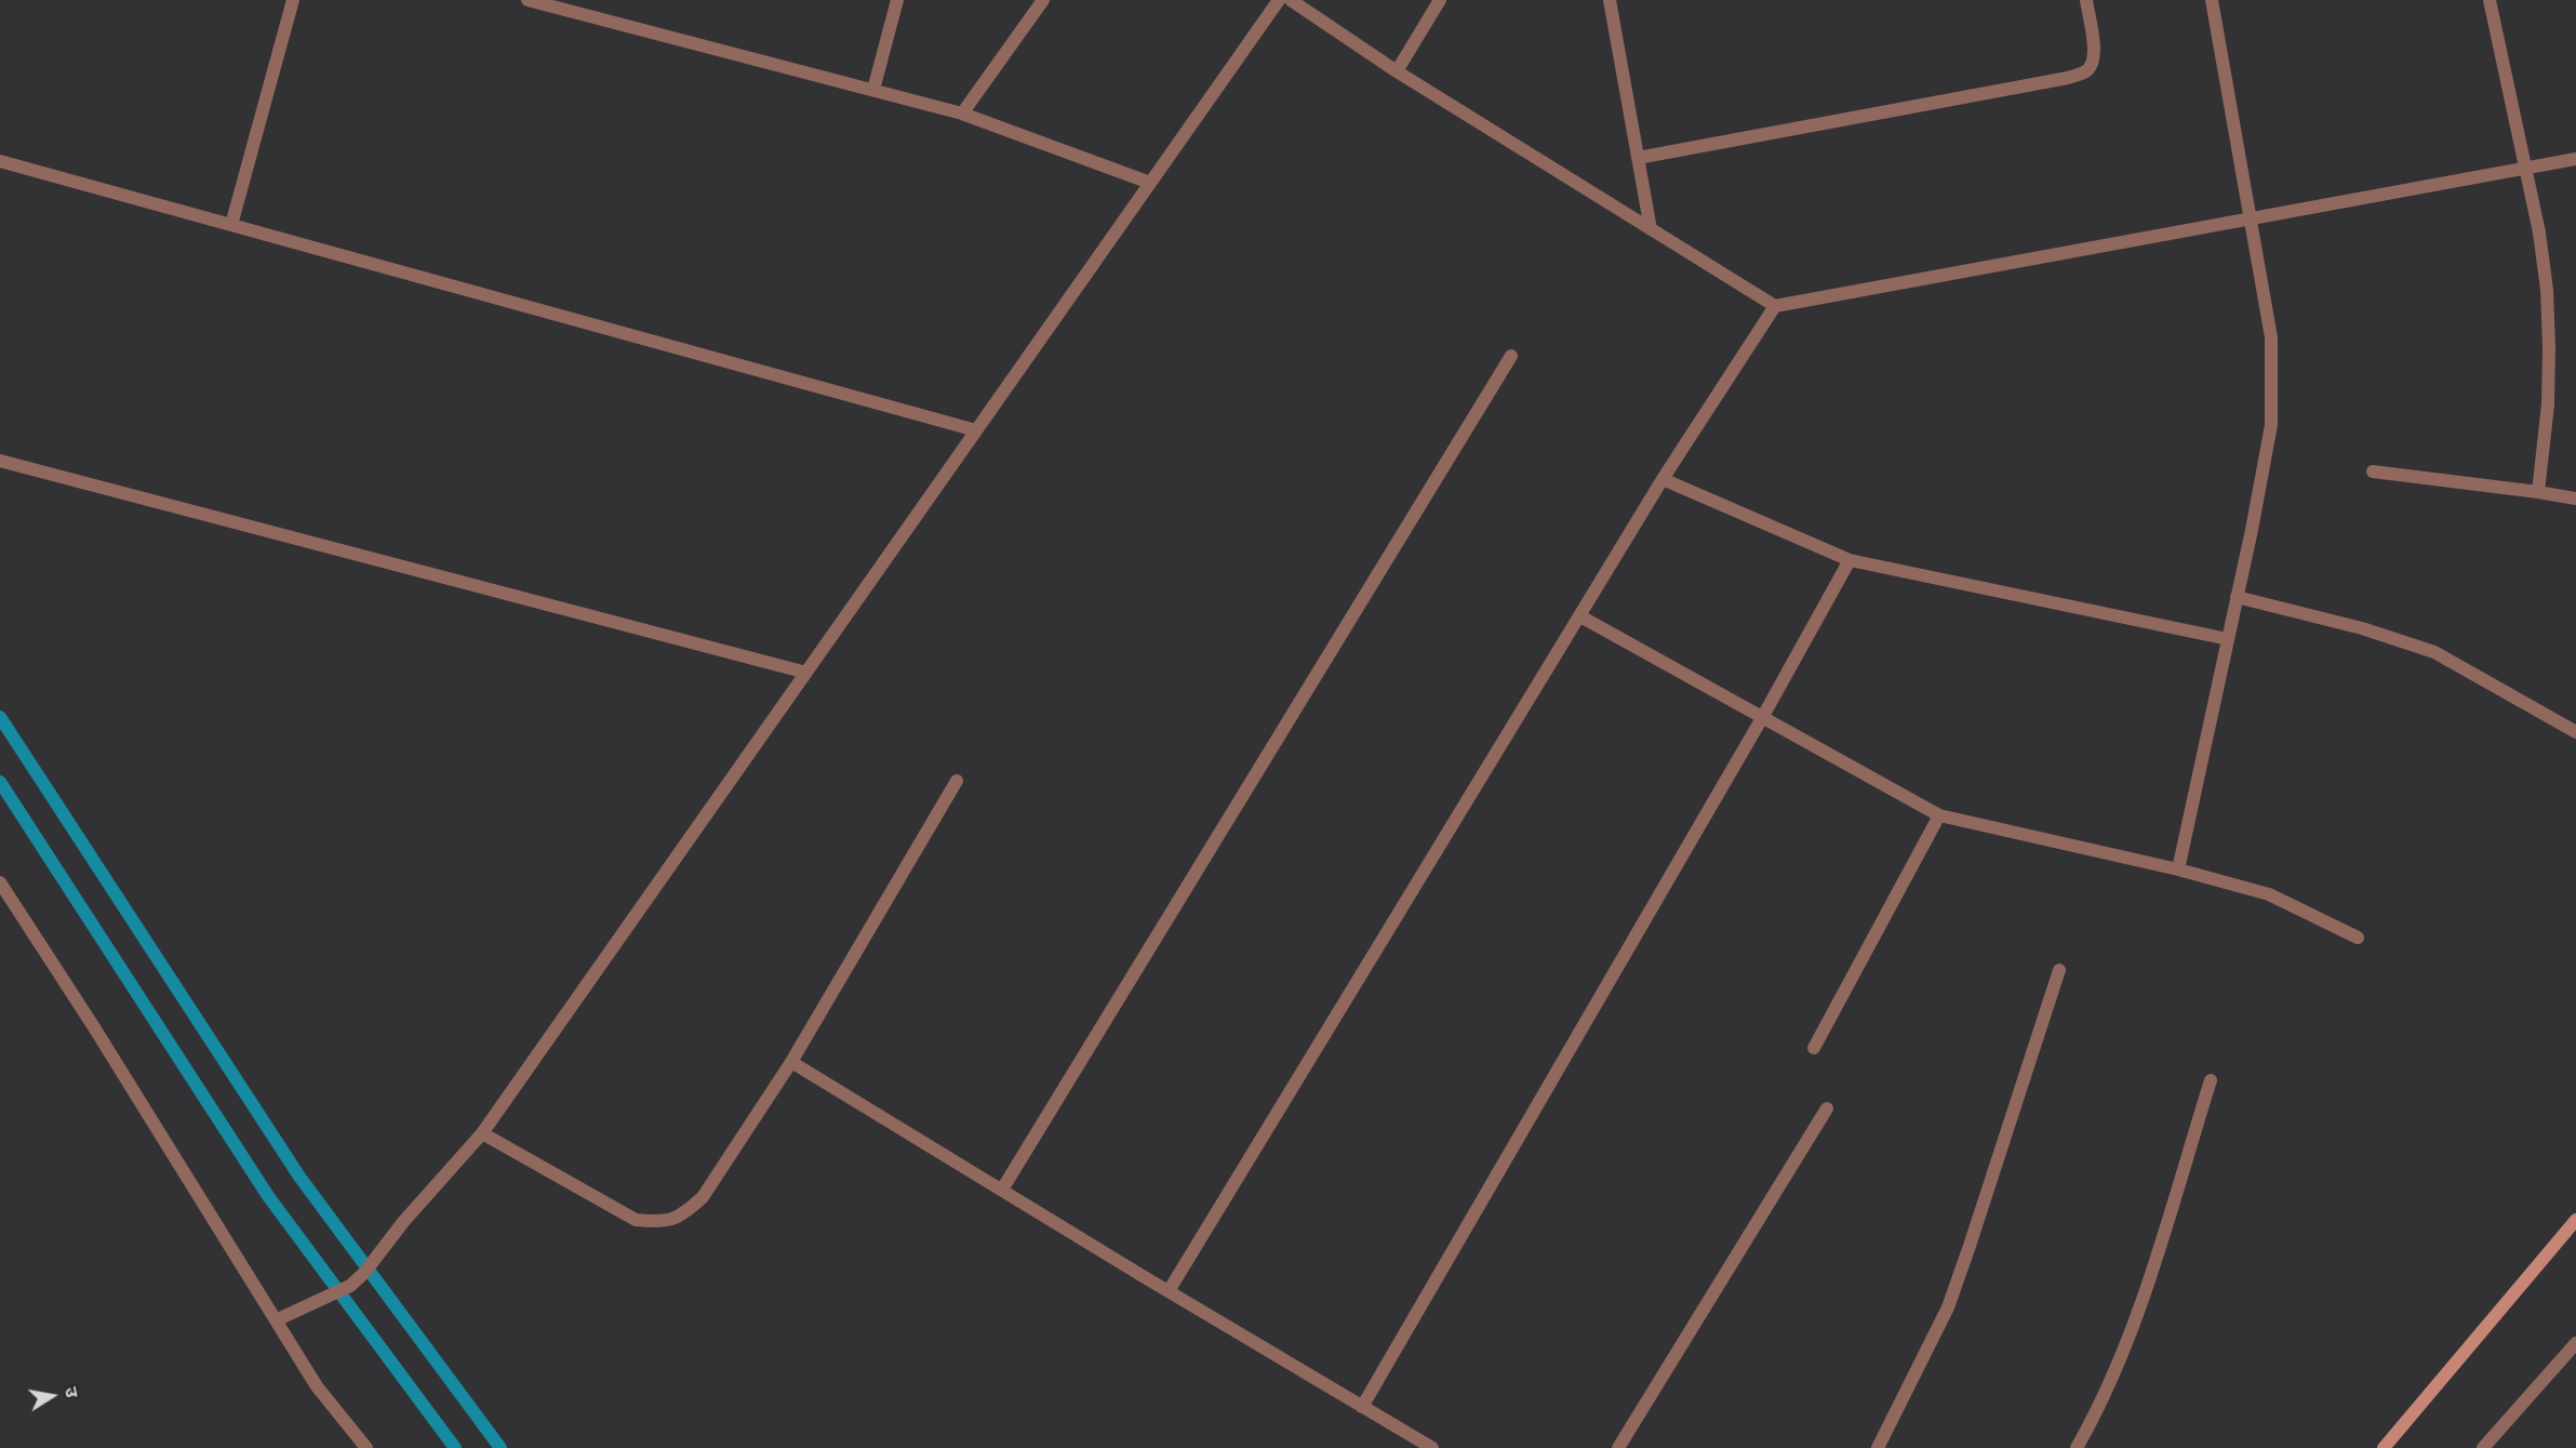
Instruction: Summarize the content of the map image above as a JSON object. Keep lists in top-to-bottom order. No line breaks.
{"north":"right"}
